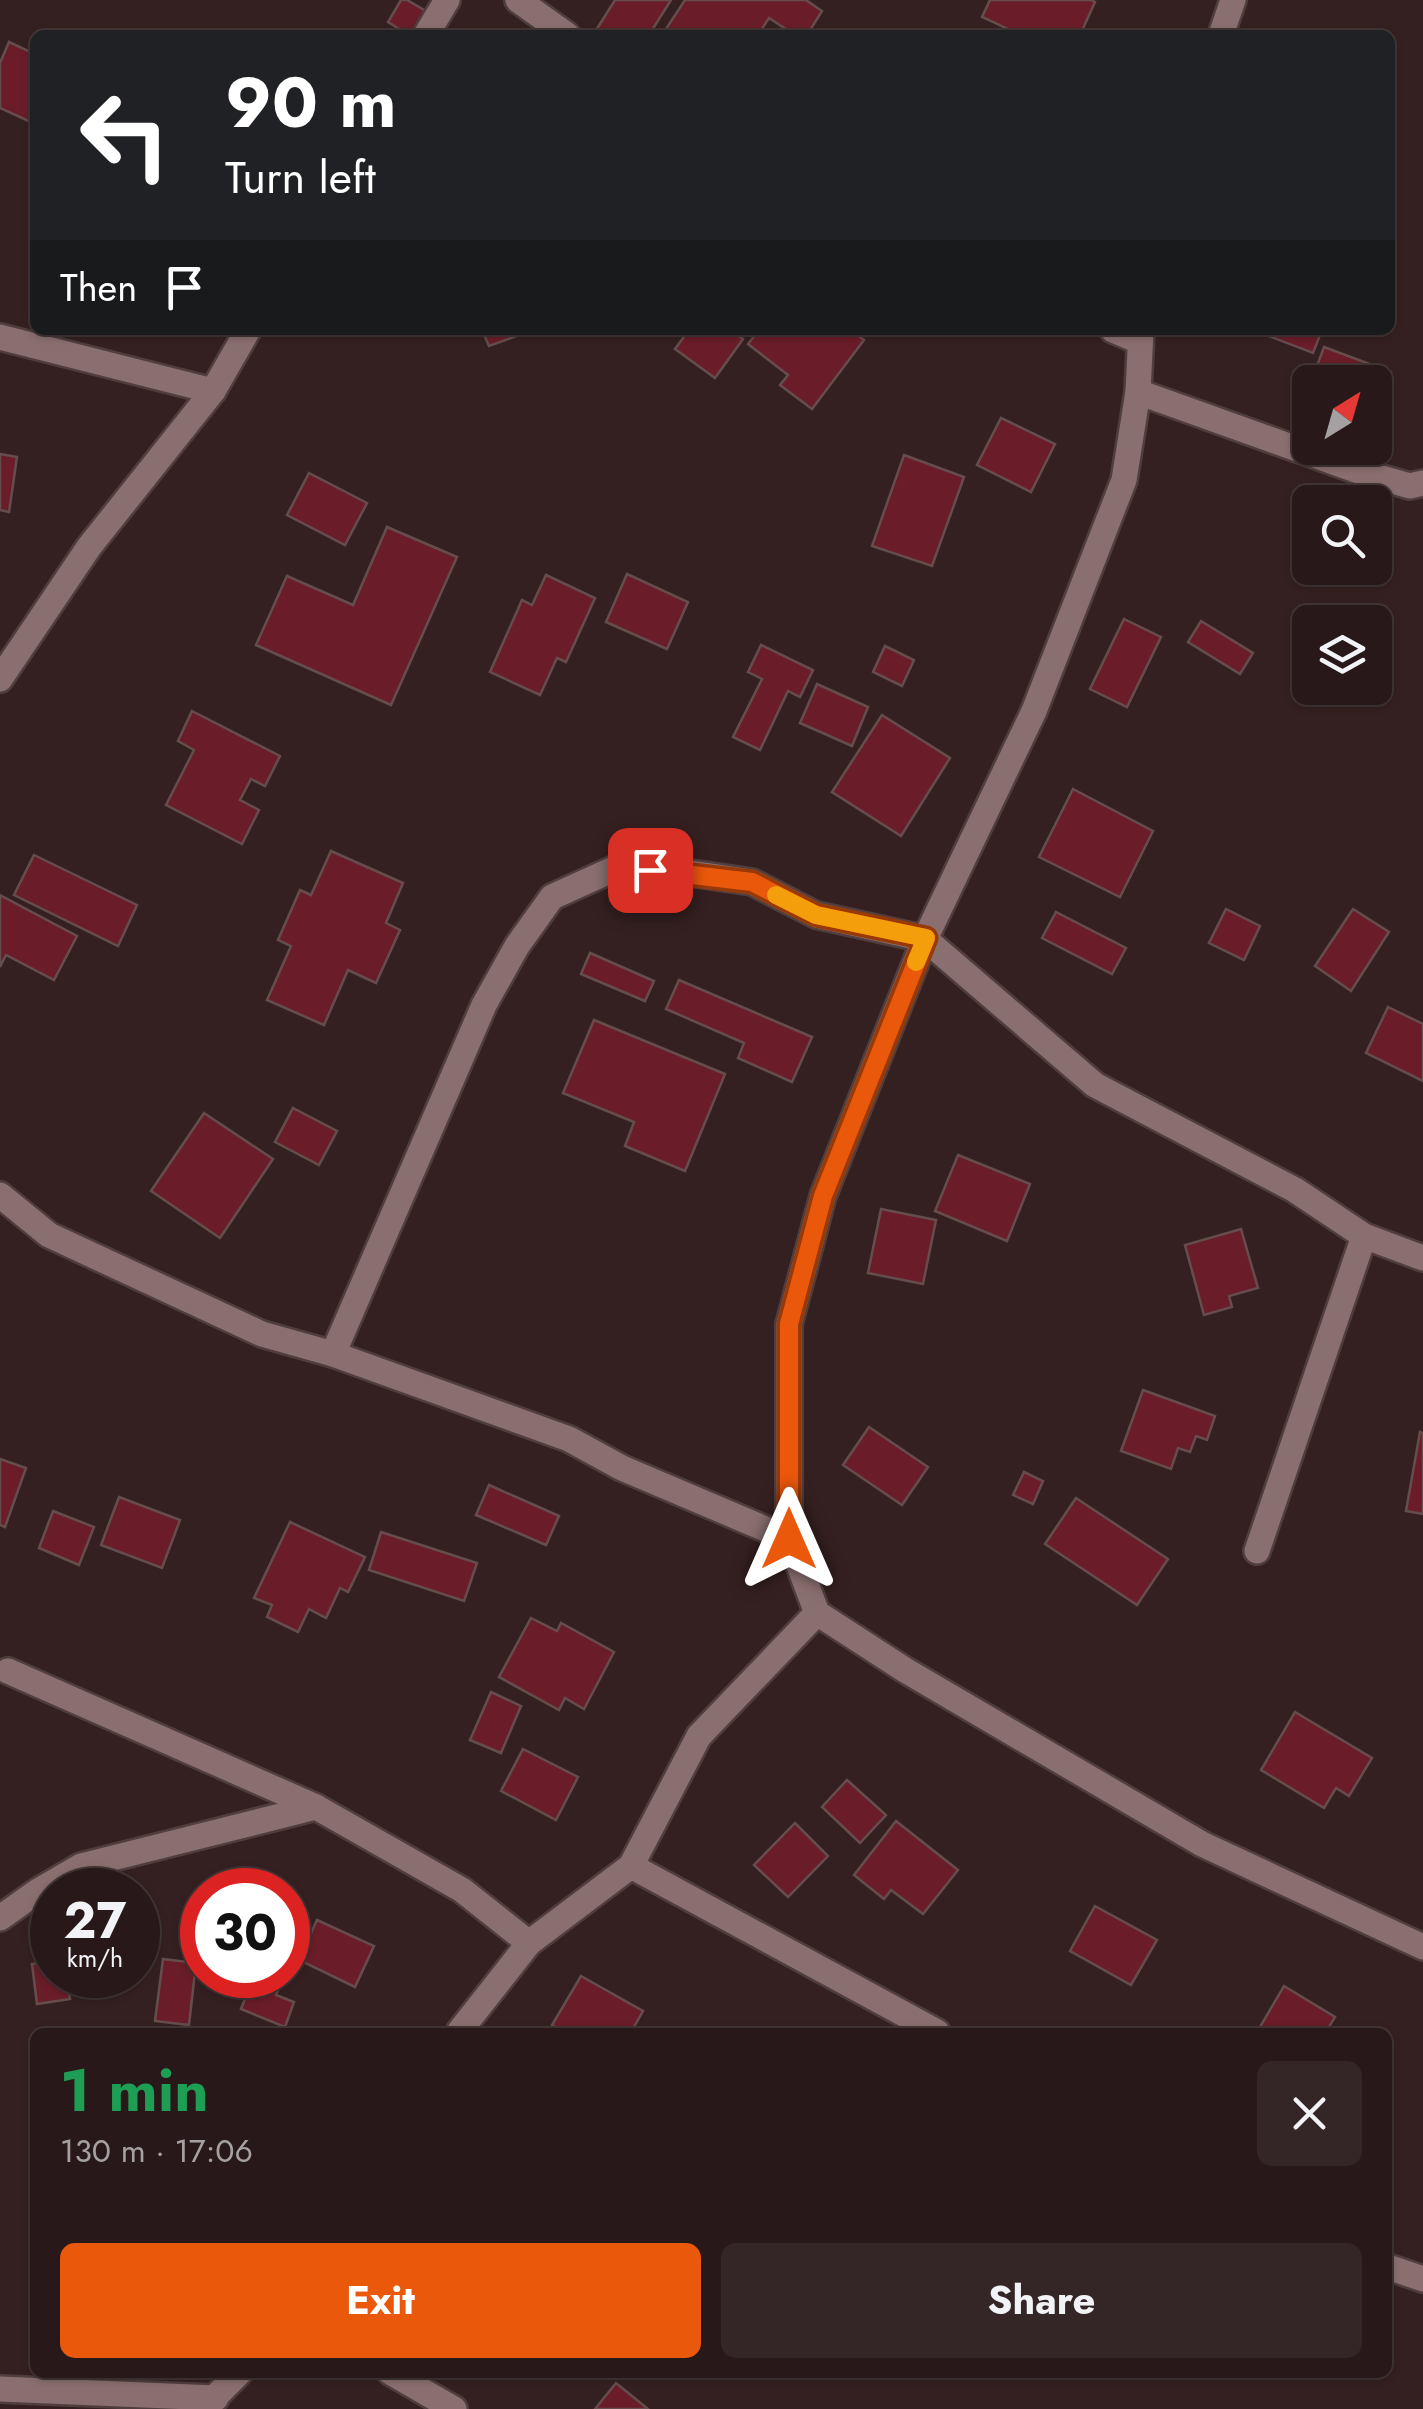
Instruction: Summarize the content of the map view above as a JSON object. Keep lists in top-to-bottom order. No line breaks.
{"north":"top right","page":{"turn":["90 m","Turn left"],"then":"Then","speed":"27 km/h","limit":"30","heading":["1 min","130 m · 17:06"],"buttons":["Exit","Share"]}}
